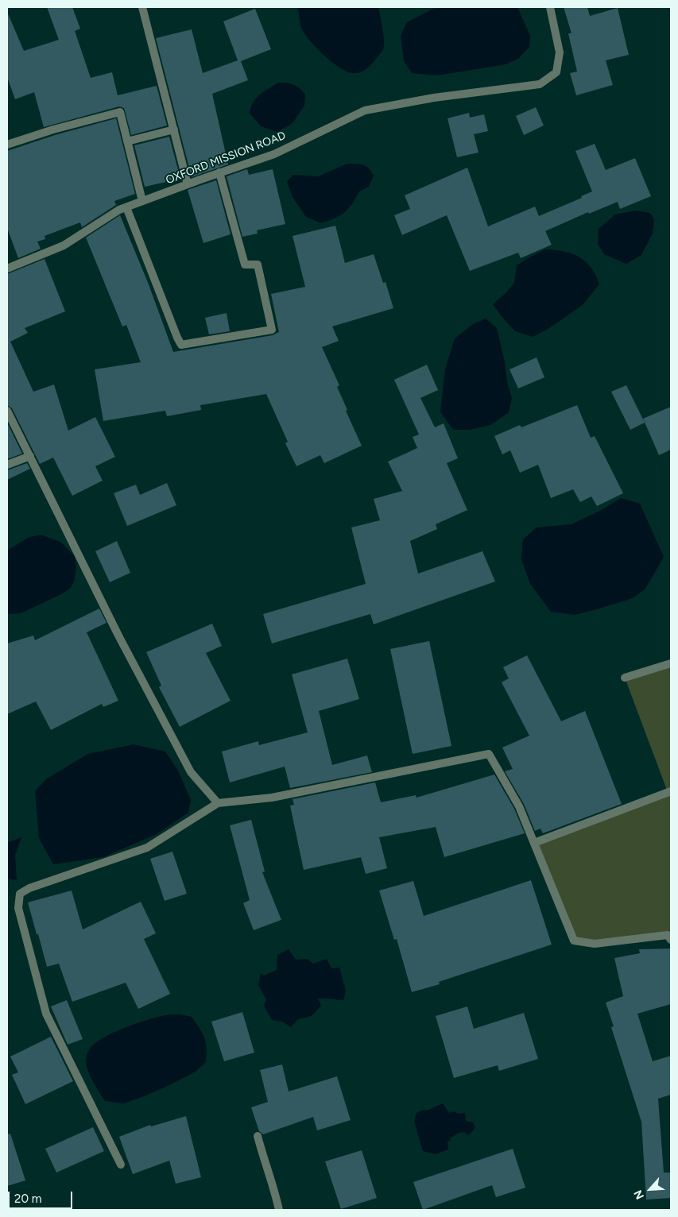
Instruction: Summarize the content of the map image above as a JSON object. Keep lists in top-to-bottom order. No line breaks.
{"streets":{"street":["OXFORD MISSION ROAD"]},"scale_bar":"20 m","north":"bottom left"}
